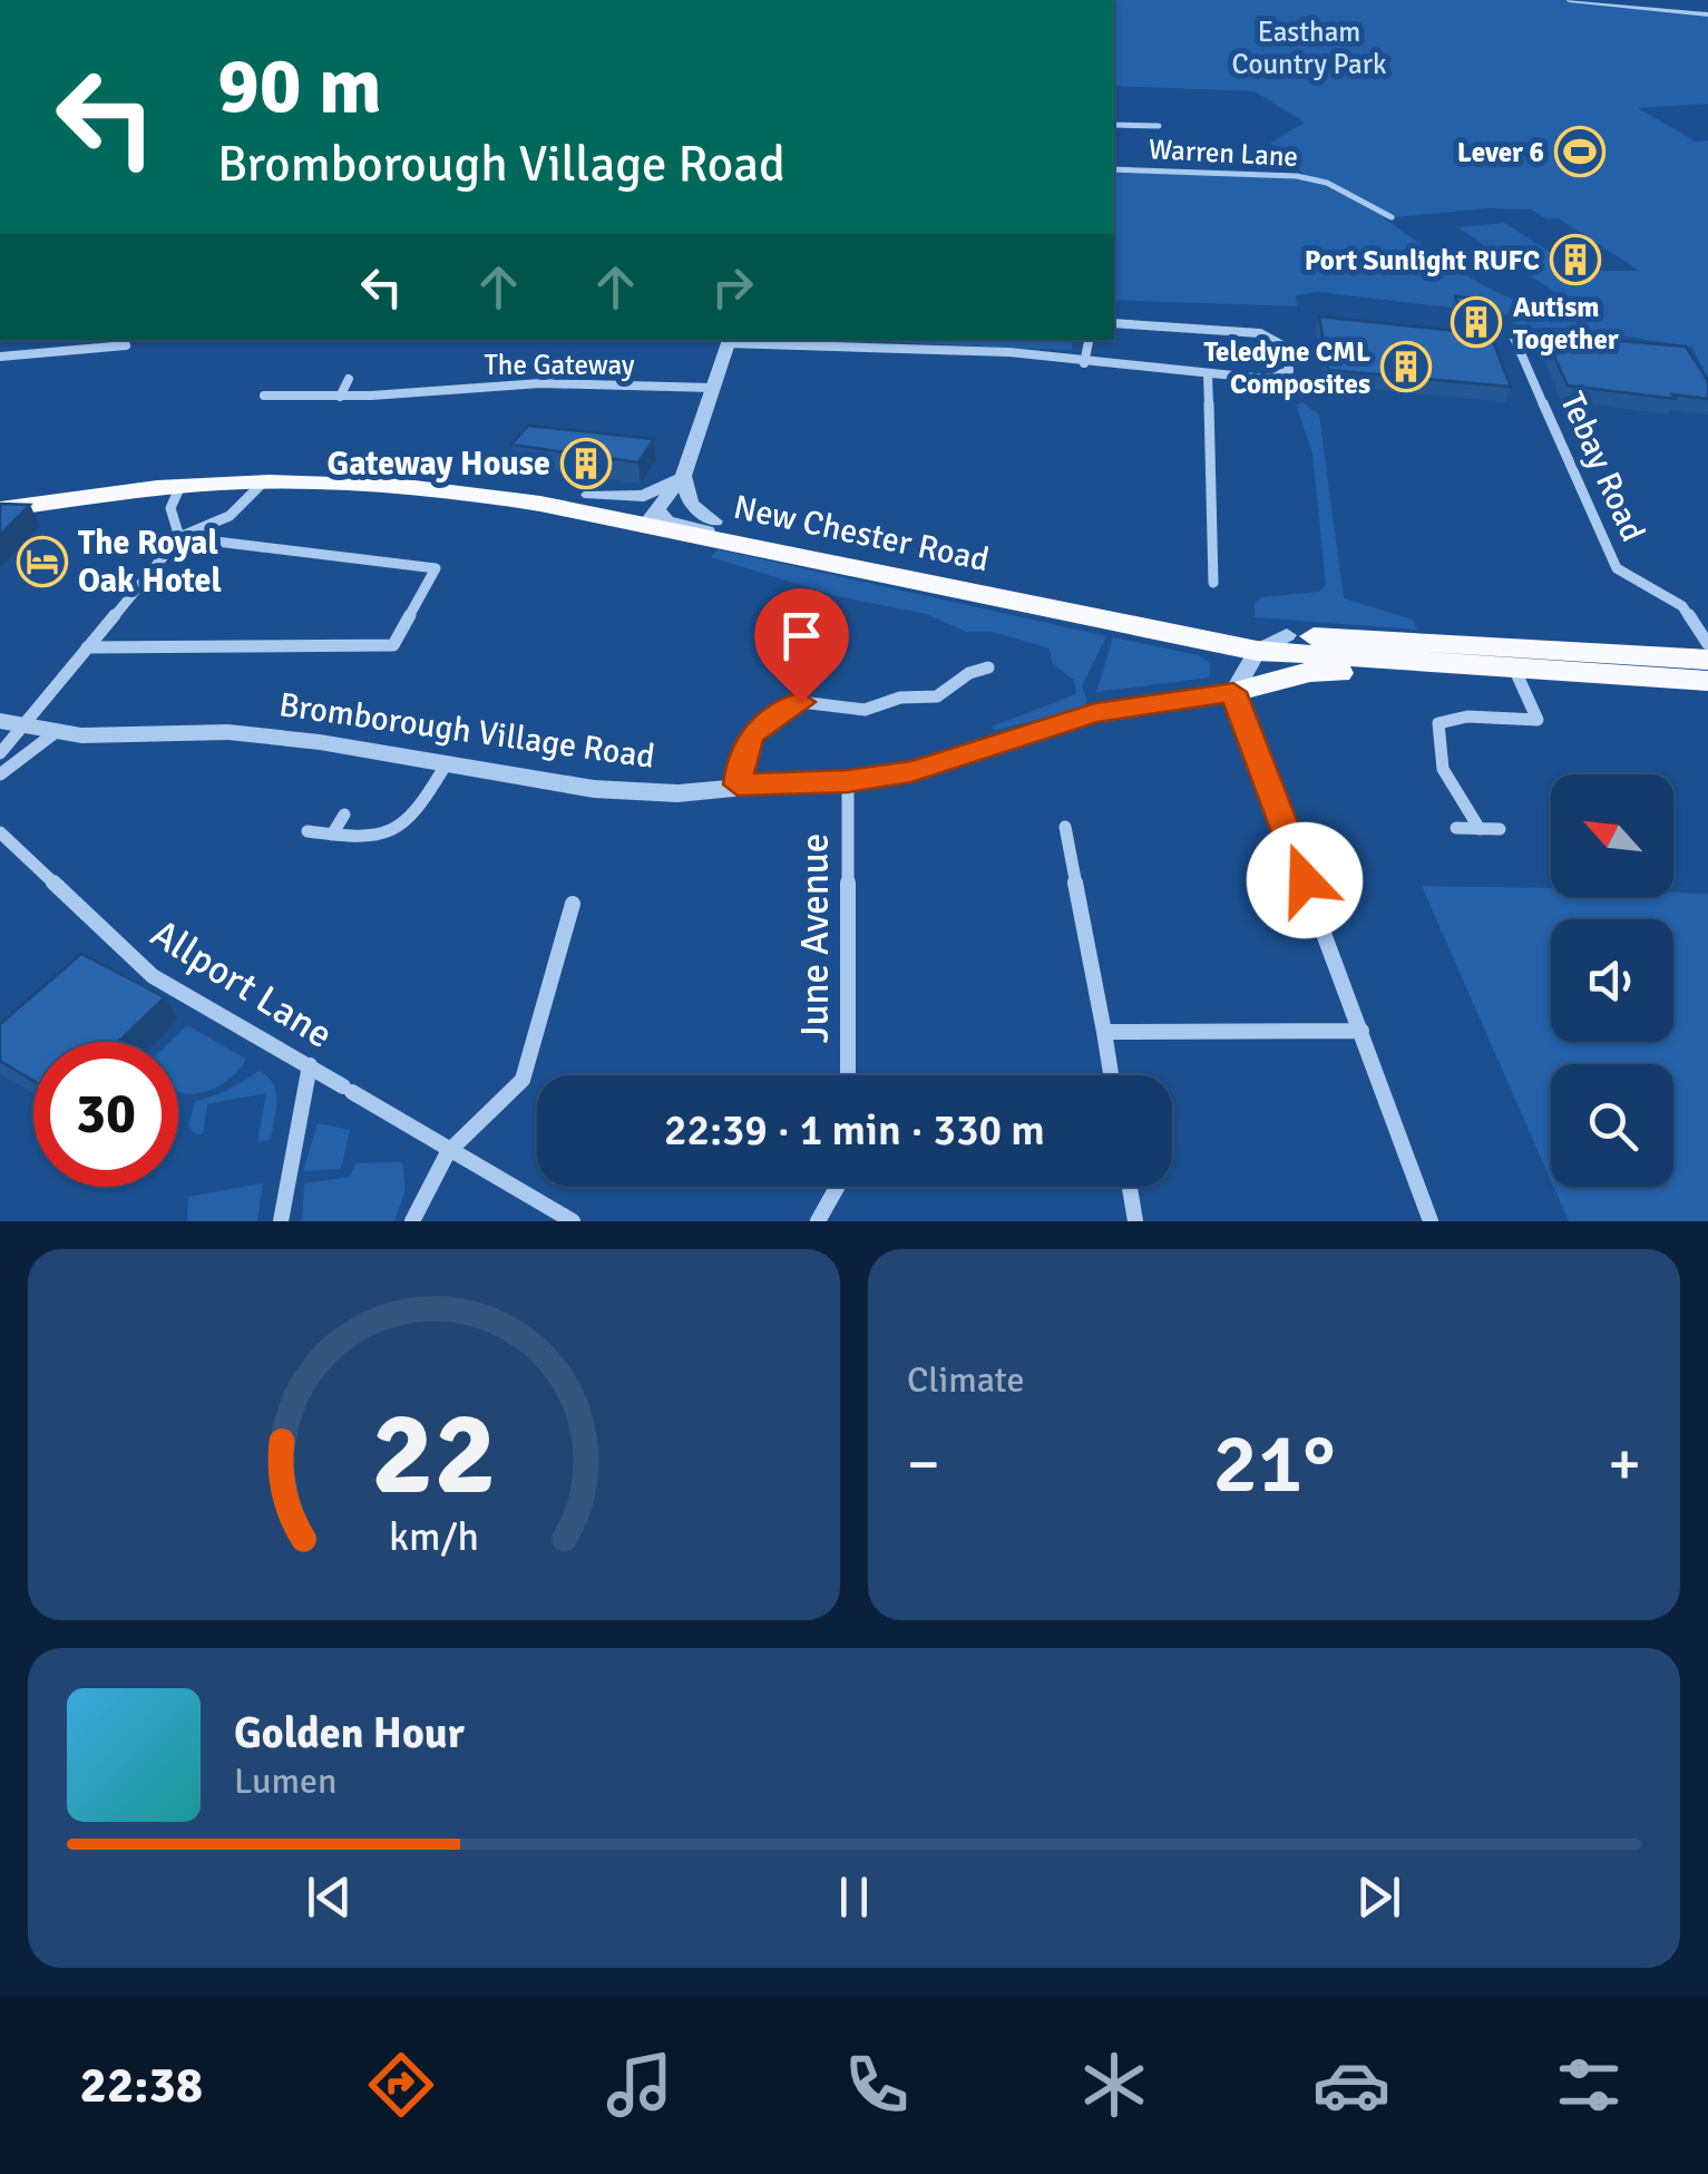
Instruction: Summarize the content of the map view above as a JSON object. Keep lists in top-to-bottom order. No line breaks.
{"streets":{"highway":["New Chester Road"],"street":["Warren Lane","The Gateway","Tebay Road","Bromborough Village Road","June Avenue","Allport Lane"]},"crossings":[["Bromborough Village Road","June Avenue"]],"parks":["Eastham Country Park"],"places":{"sports":["Lever 6"],"building":["Port Sunlight RUFC","Autism Together","Teledyne CML Composites","Gateway House"],"hotel":["The Royal Oak Hotel"]},"north":"top left","page":{"turn":["90 m","Bromborough Village Road"],"limit":"30","trip":"22:39 · 1 min · 330 m","tile":"Climate","heat":["−","21°","+"],"song":["Golden Hour","Lumen"],"tabs":"22:38","gauge":["22","km/h"]}}
